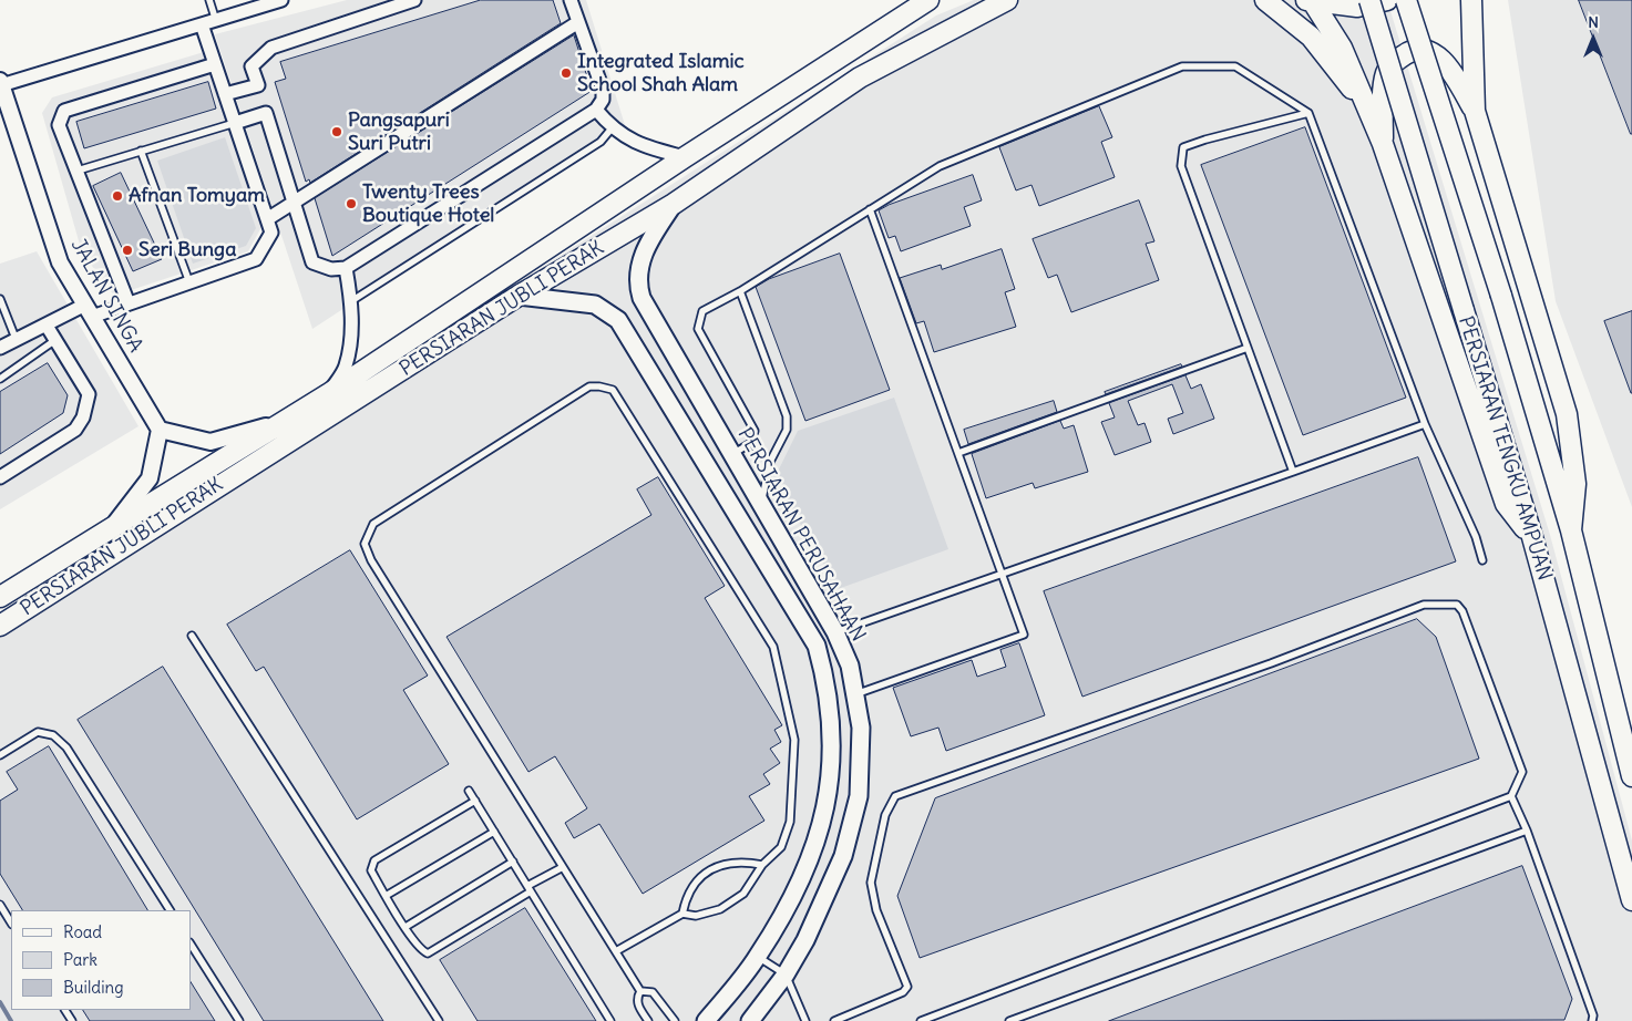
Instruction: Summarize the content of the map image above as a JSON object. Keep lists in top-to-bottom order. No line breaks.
{"streets":{"main road":["PERSIARAN JUBLI PERAK","PERSIARAN TENGKU AMPUAN","PERSIARAN PERUSAHAAN"],"street":["JALAN SINGA"]},"crossings":[["PERSIARAN JUBLI PERAK","PERSIARAN PERUSAHAAN"]],"places":["Integrated Islamic School Shah Alam","Pangsapuri Suri Putri","Afnan Tomyam","Twenty Trees Boutique Hotel","Seri Bunga"],"legend":["Road","Park","Building"],"north":"top"}
